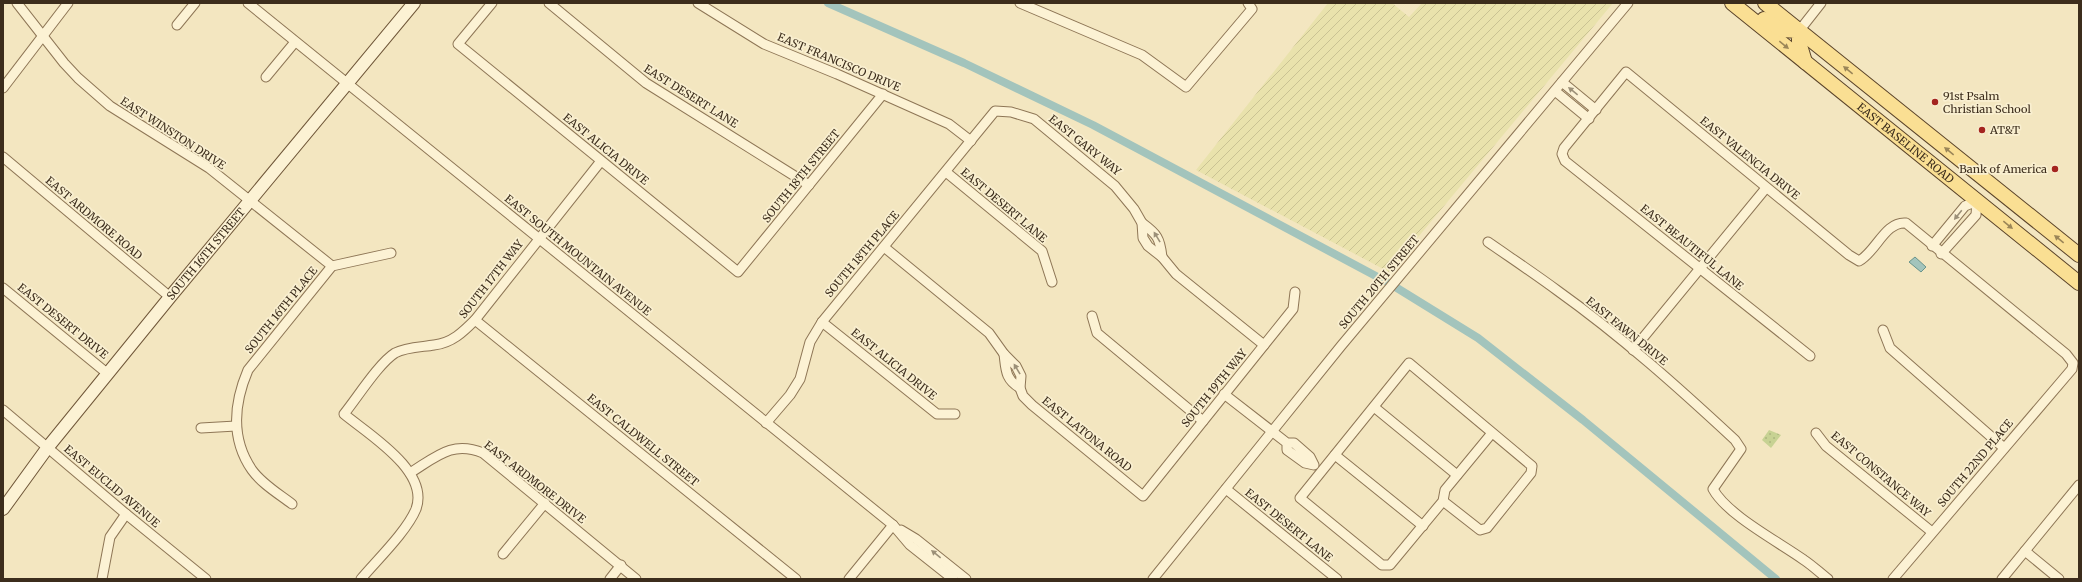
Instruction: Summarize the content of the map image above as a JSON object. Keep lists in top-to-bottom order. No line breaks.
{"streets":{"main road":["EAST BASELINE ROAD","SOUTH 16TH STREET"],"street":["EAST FRANCISCO DRIVE","EAST DESERT LANE","EAST WINSTON DRIVE","EAST GARY WAY","EAST ALICIA DRIVE","EAST VALENCIA DRIVE","SOUTH 18TH STREET","EAST ARDMORE ROAD","EAST BEAUTIFUL LANE","SOUTH 18TH PLACE","EAST SOUTH MOUNTAIN AVENUE","SOUTH 17TH WAY","SOUTH 20TH STREET","SOUTH 16TH PLACE","EAST DESERT DRIVE","EAST FAWN DRIVE","SOUTH 19TH WAY","EAST LATONA ROAD","EAST CALDWELL STREET","SOUTH 22ND PLACE","EAST CONSTANCE WAY","EAST ARDMORE DRIVE","EAST EUCLID AVENUE"]},"crossings":[["EAST FRANCISCO DRIVE","SOUTH 18TH STREET"],["EAST FRANCISCO DRIVE","SOUTH 18TH PLACE"],["EAST DESERT LANE","SOUTH 18TH STREET"],["EAST DESERT LANE","SOUTH 18TH PLACE"],["EAST DESERT LANE","SOUTH 20TH STREET"],["EAST WINSTON DRIVE","SOUTH 16TH STREET"],["EAST WINSTON DRIVE","SOUTH 16TH PLACE"],["EAST GARY WAY","SOUTH 18TH PLACE"],["EAST GARY WAY","SOUTH 19TH WAY"],["EAST ALICIA DRIVE","SOUTH 18TH STREET"],["EAST ALICIA DRIVE","SOUTH 18TH PLACE"],["EAST ALICIA DRIVE","SOUTH 17TH WAY"],["EAST ARDMORE ROAD","SOUTH 16TH STREET"],["SOUTH 16TH STREET","EAST SOUTH MOUNTAIN AVENUE"],["SOUTH 16TH STREET","EAST DESERT DRIVE"],["SOUTH 16TH STREET","EAST EUCLID AVENUE"],["SOUTH 18TH PLACE","EAST SOUTH MOUNTAIN AVENUE"],["SOUTH 18TH PLACE","EAST LATONA ROAD"],["EAST SOUTH MOUNTAIN AVENUE","SOUTH 17TH WAY"],["SOUTH 17TH WAY","EAST CALDWELL STREET"],["SOUTH 17TH WAY","EAST ARDMORE DRIVE"],["SOUTH 19TH WAY","EAST LATONA ROAD"],["SOUTH 22ND PLACE","EAST CONSTANCE WAY"]],"one_way":["EAST GARY WAY"],"places":["91st Psalm Christian School","AT&T","Bank of America"]}
